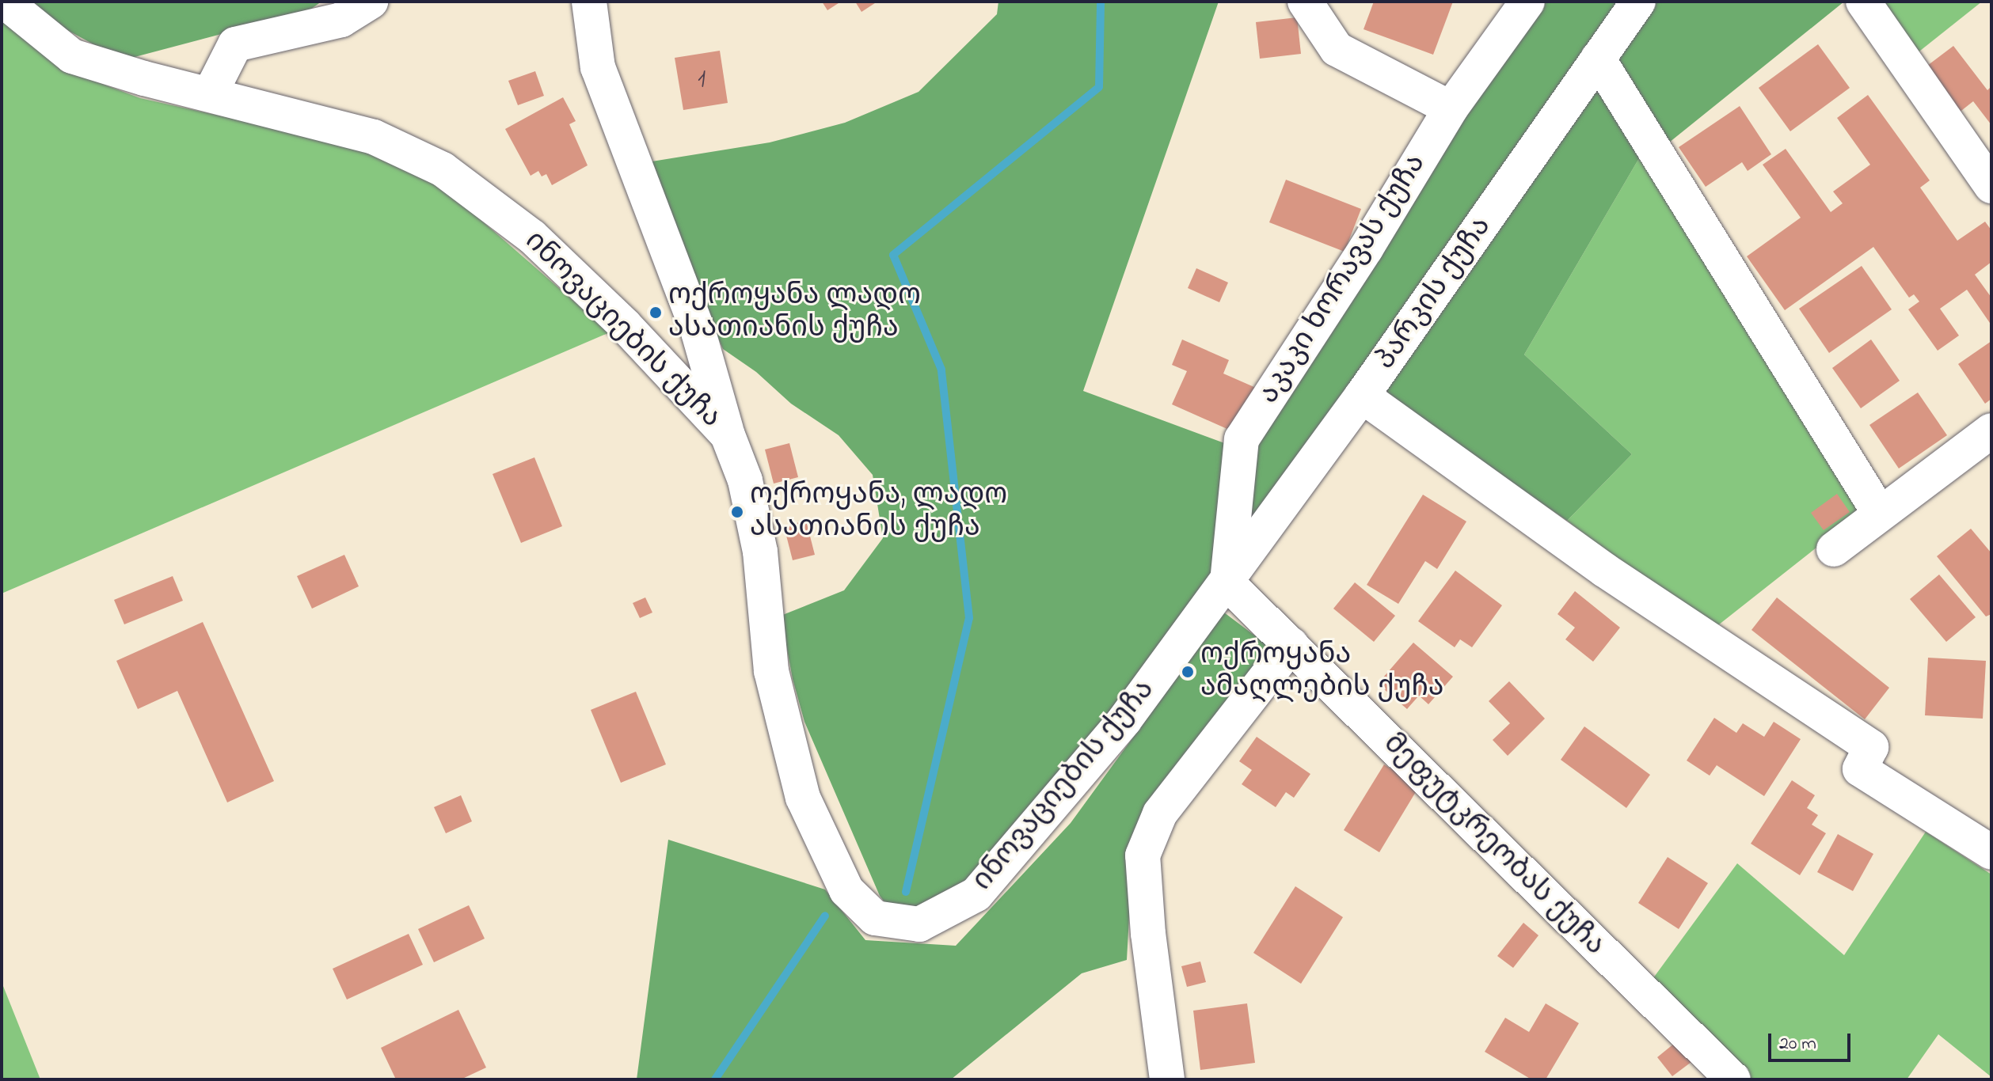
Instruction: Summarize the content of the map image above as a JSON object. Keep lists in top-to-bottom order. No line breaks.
{"streets":{"street":["აკაკი ხორავას ქუჩა","პარკის ქუჩა","ინოვაციების ქუჩა","მეფუტკრეობას ქუჩა"]},"crossings":[["აკაკი ხორავას ქუჩა","პარკის ქუჩა"],["აკაკი ხორავას ქუჩა","ინოვაციების ქუჩა"],["აკაკი ხორავას ქუჩა","მეფუტკრეობას ქუჩა"],["პარკის ქუჩა","ინოვაციების ქუჩა"],["პარკის ქუჩა","მეფუტკრეობას ქუჩა"],["ინოვაციების ქუჩა","მეფუტკრეობას ქუჩა"]],"places":["ოქროყანა ლადო ასათიანის ქუჩა","ოქროყანა, ლადო ასათიანის ქუჩა","ოქროყანა ამაღლების ქუჩა"],"house_numbers":["1"],"scale_bar":"20 m"}
